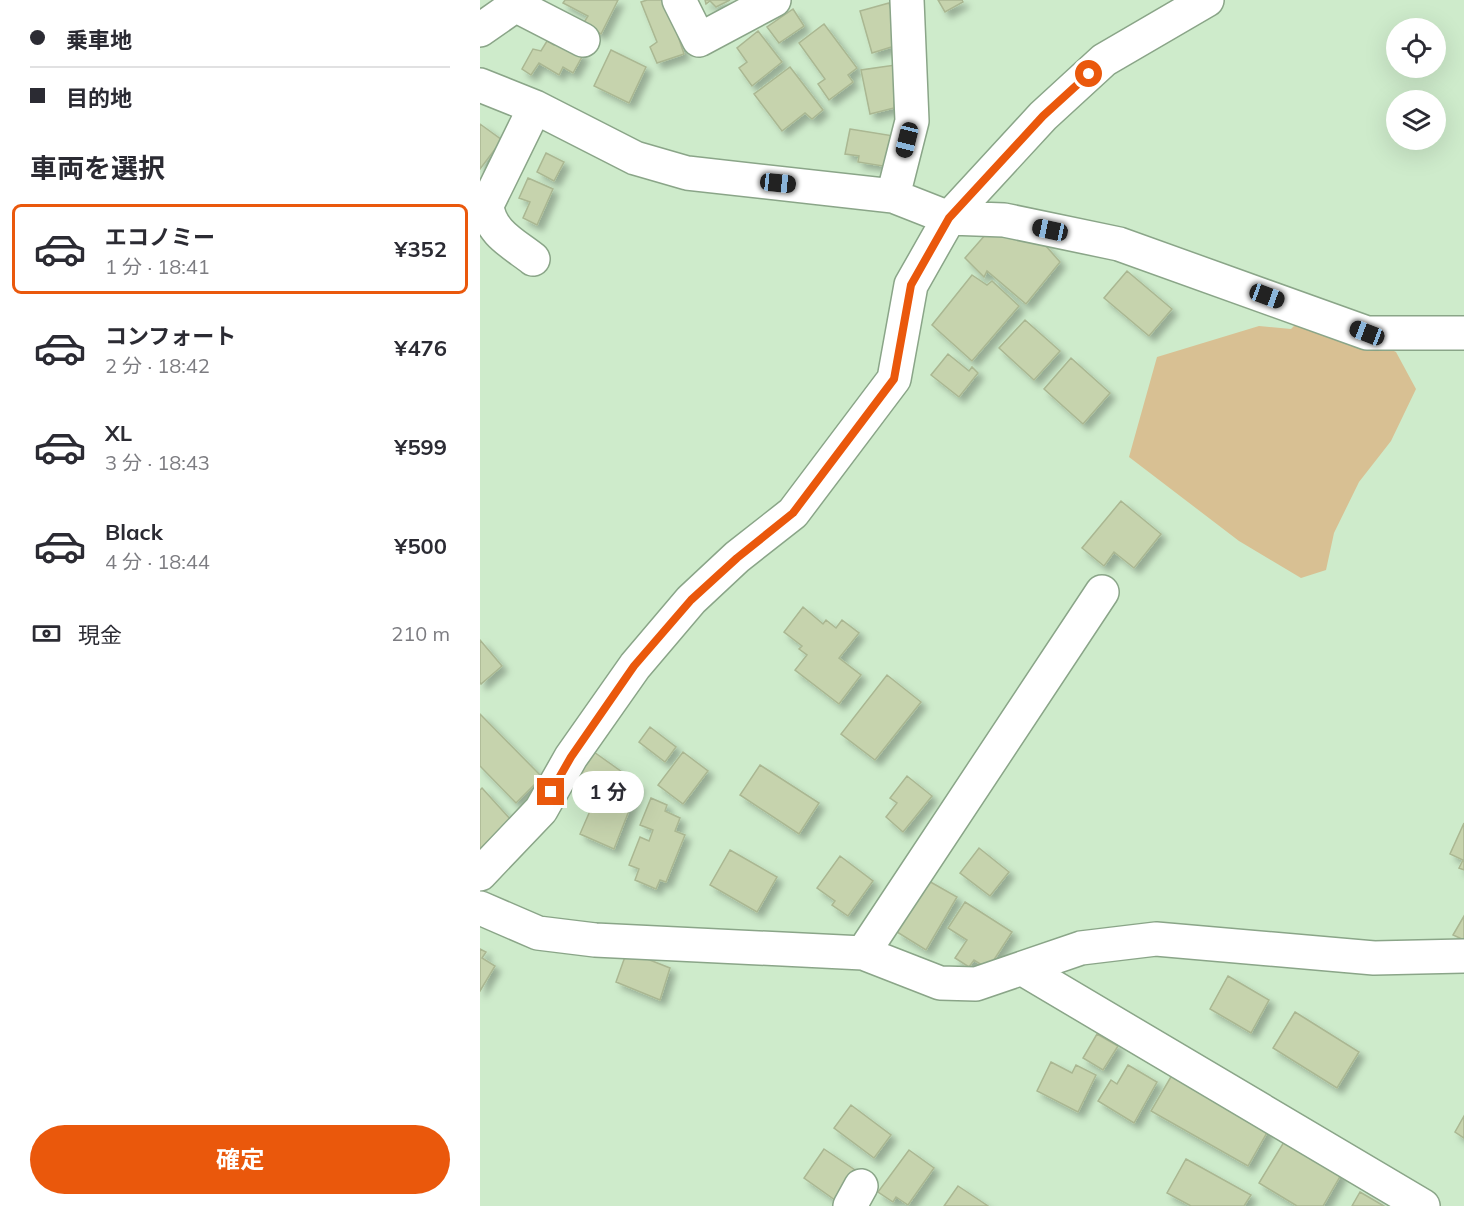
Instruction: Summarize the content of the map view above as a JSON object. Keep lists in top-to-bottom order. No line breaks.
{"page":{"banner":["乗車地","目的地"],"heading":"車両を選択","list":[{"name":"エコノミー","note":"1 分 · 18:41","value":"¥352"},{"name":"コンフォート","note":"2 分 · 18:42","value":"¥476"},{"name":"XL","note":"3 分 · 18:43","value":"¥599"},{"name":"Black","note":"4 分 · 18:44","value":"¥500"}],"pay":["現金","210 m"],"bubble":"1 分","buttons":"確定"}}
